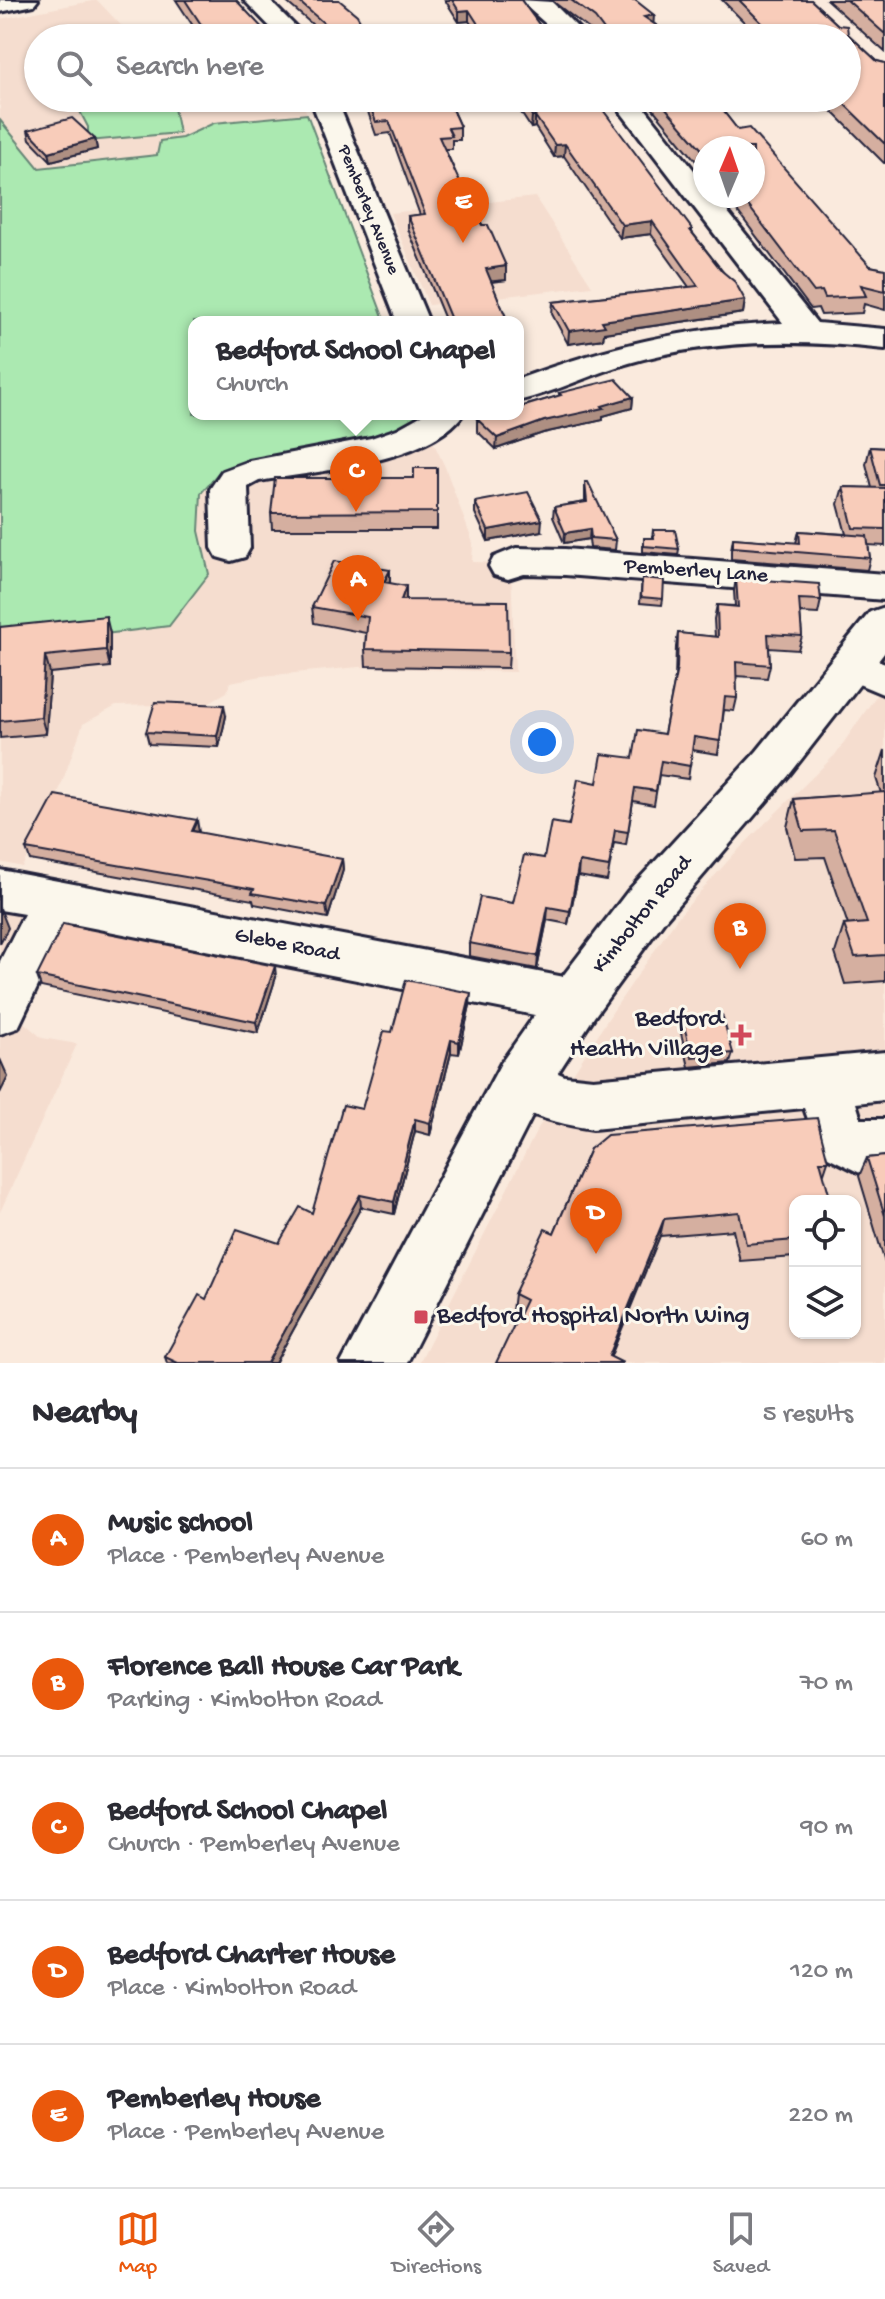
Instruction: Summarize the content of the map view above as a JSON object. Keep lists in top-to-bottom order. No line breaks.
{"streets":{"main road":["Kimbolton Road"],"street":["Pemberley Avenue","Pemberley Lane","Glebe Road"]},"crossings":[["Kimbolton Road","Glebe Road"]],"places":{"health":["Bedford Health Village"],"transit":["Bedford Hospital North Wing"]},"north":"top","page":{"search":"Search here","pins":["E","C","A","B","D"],"popup":["Bedford School Chapel","Church"],"heading":["Nearby","5 results"],"list":[{"mark":"A","name":"Music school","note":"Place · Pemberley Avenue","value":"60 m"},{"mark":"B","name":"Florence Ball House Car Park","note":"Parking · Kimbolton Road","value":"70 m"},{"mark":"C","name":"Bedford School Chapel","note":"Church · Pemberley Avenue","value":"90 m"},{"mark":"D","name":"Bedford Charter House","note":"Place · Kimbolton Road","value":"120 m"},{"mark":"E","name":"Pemberley House","note":"Place · Pemberley Avenue","value":"220 m"}],"nav":["Map","Directions","Saved"]}}
